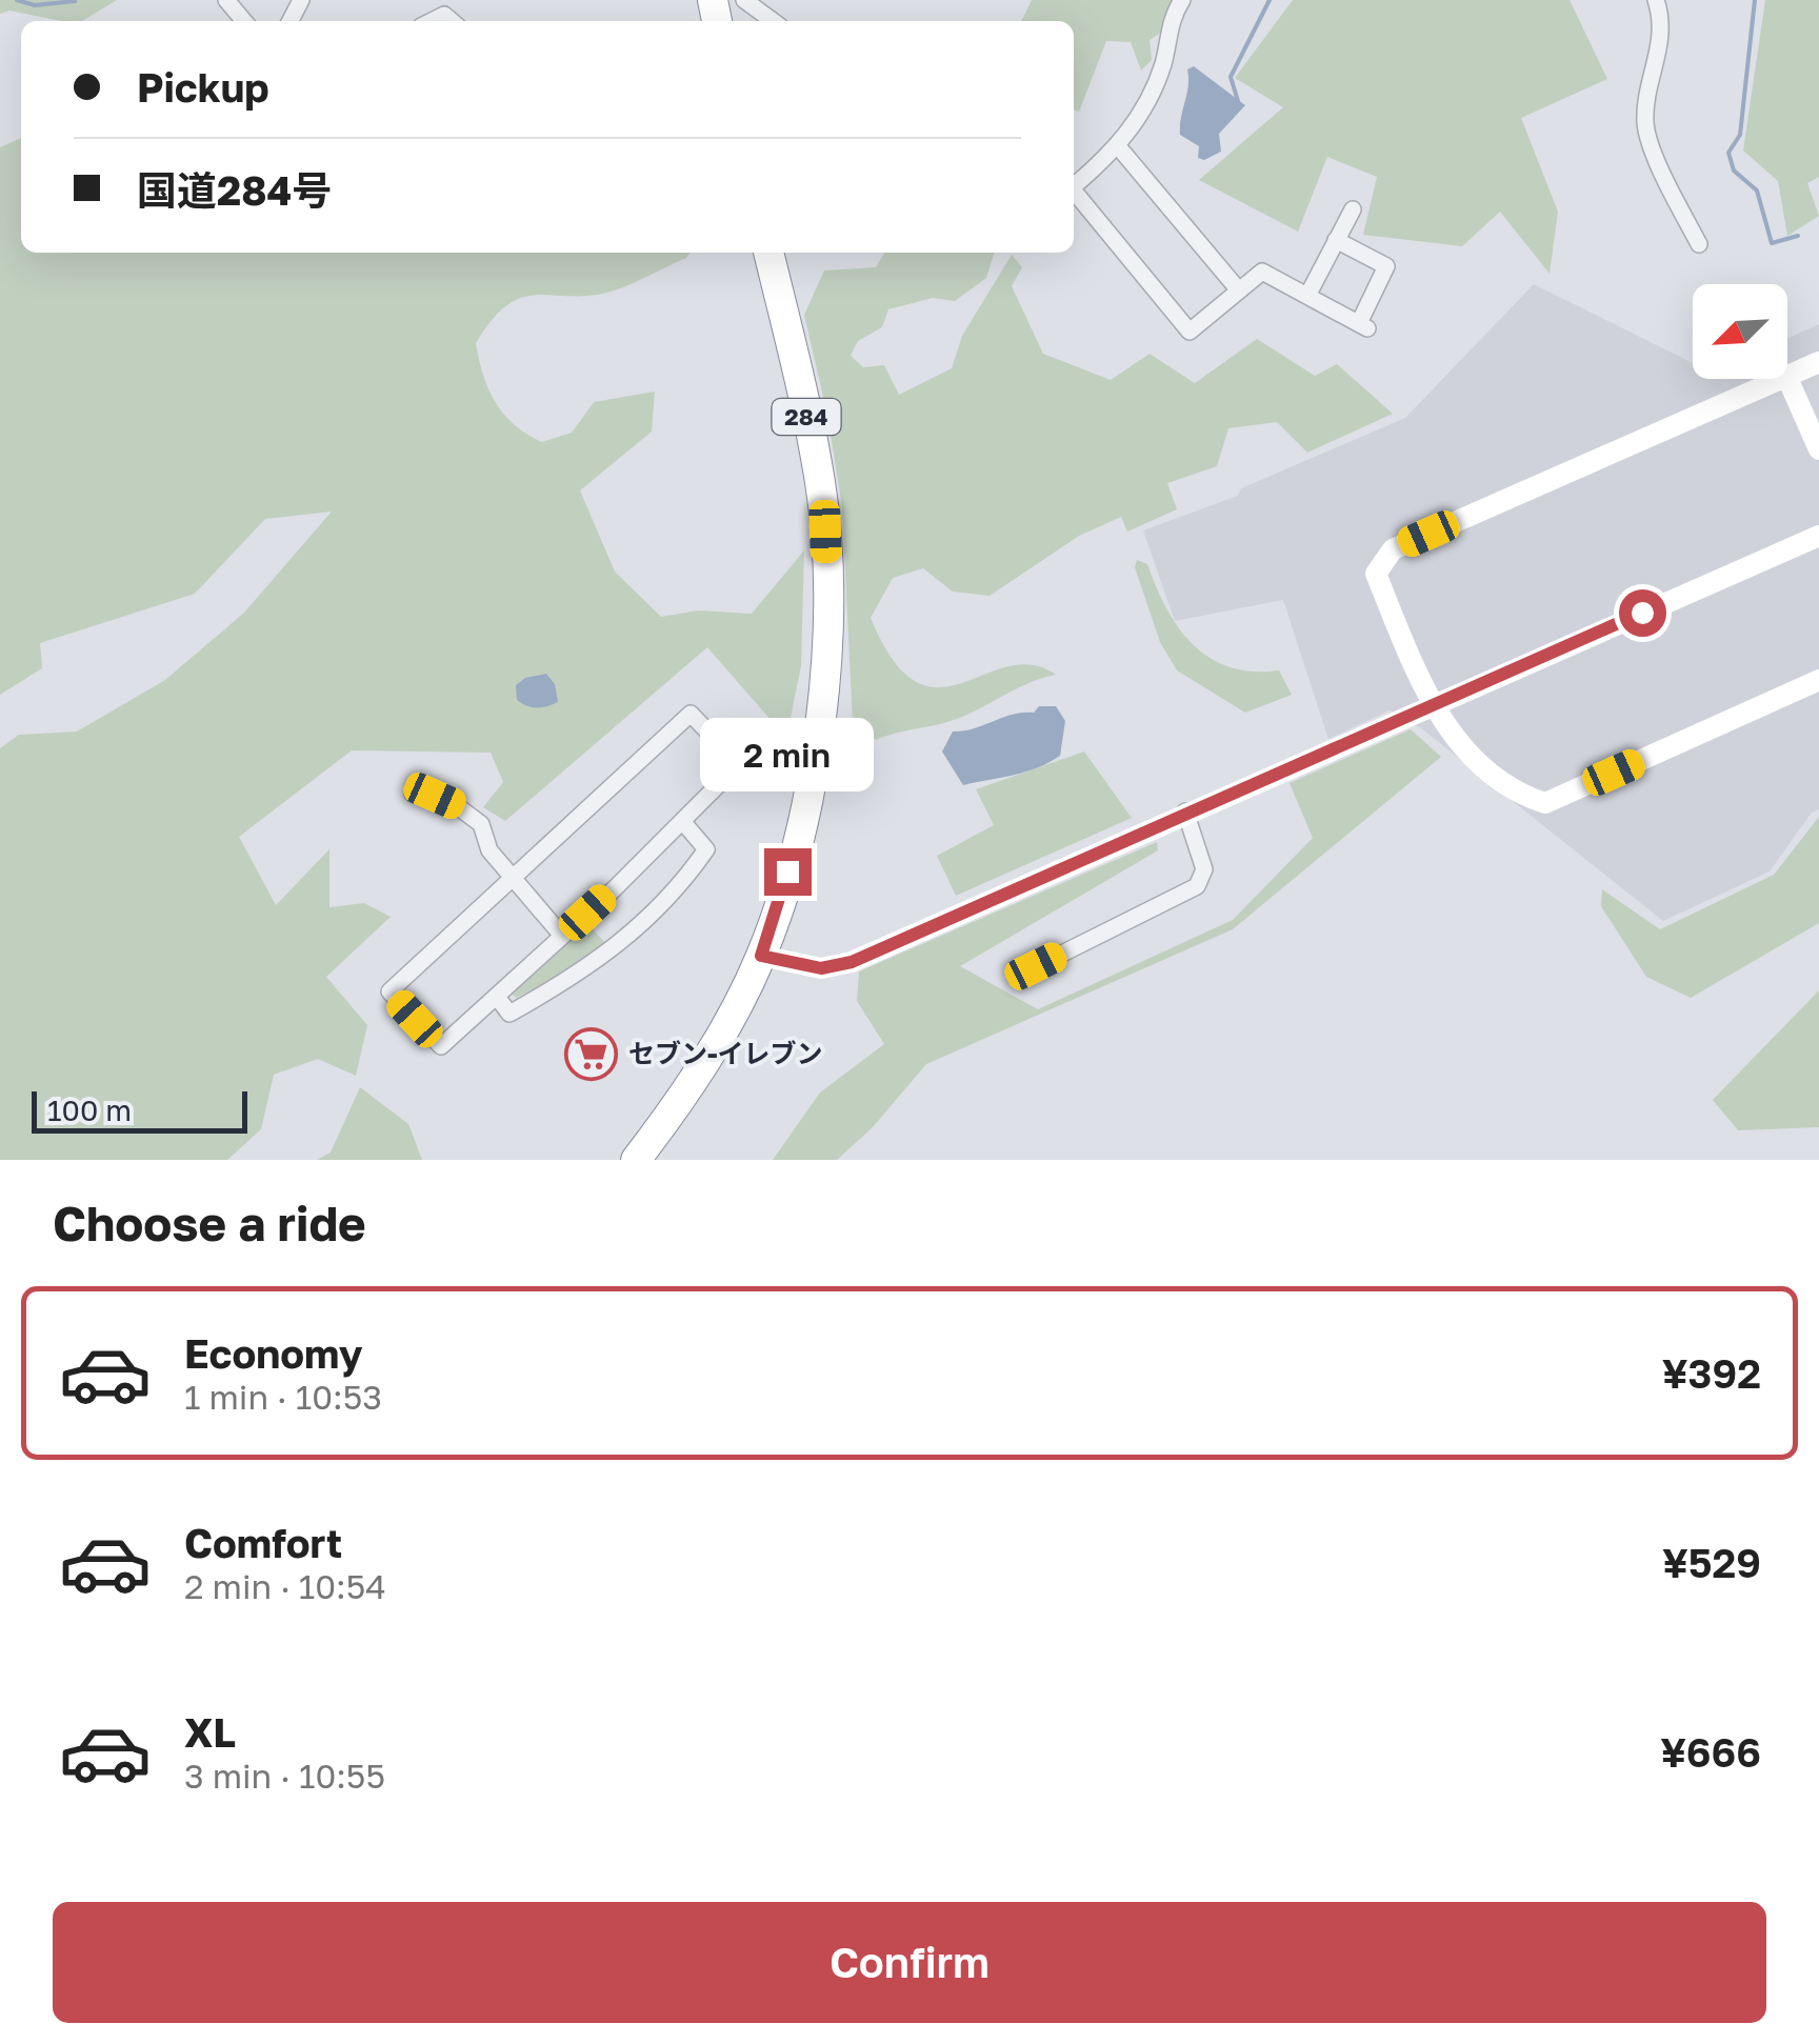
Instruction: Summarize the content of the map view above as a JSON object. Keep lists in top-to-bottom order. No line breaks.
{"streets":{"highway":["284"]},"places":{"supermarket":["セブン-イレブン"]},"scale_bar":"100 m","north":"bottom left","page":{"banner":["Pickup","国道284号"],"bubble":"2 min","scale":"100 m","heading":"Choose a ride","list":[{"name":"Economy","note":"1 min · 10:53","value":"¥392"},{"name":"Comfort","note":"2 min · 10:54","value":"¥529"},{"name":"XL","note":"3 min · 10:55","value":"¥666"}],"buttons":"Confirm"}}
